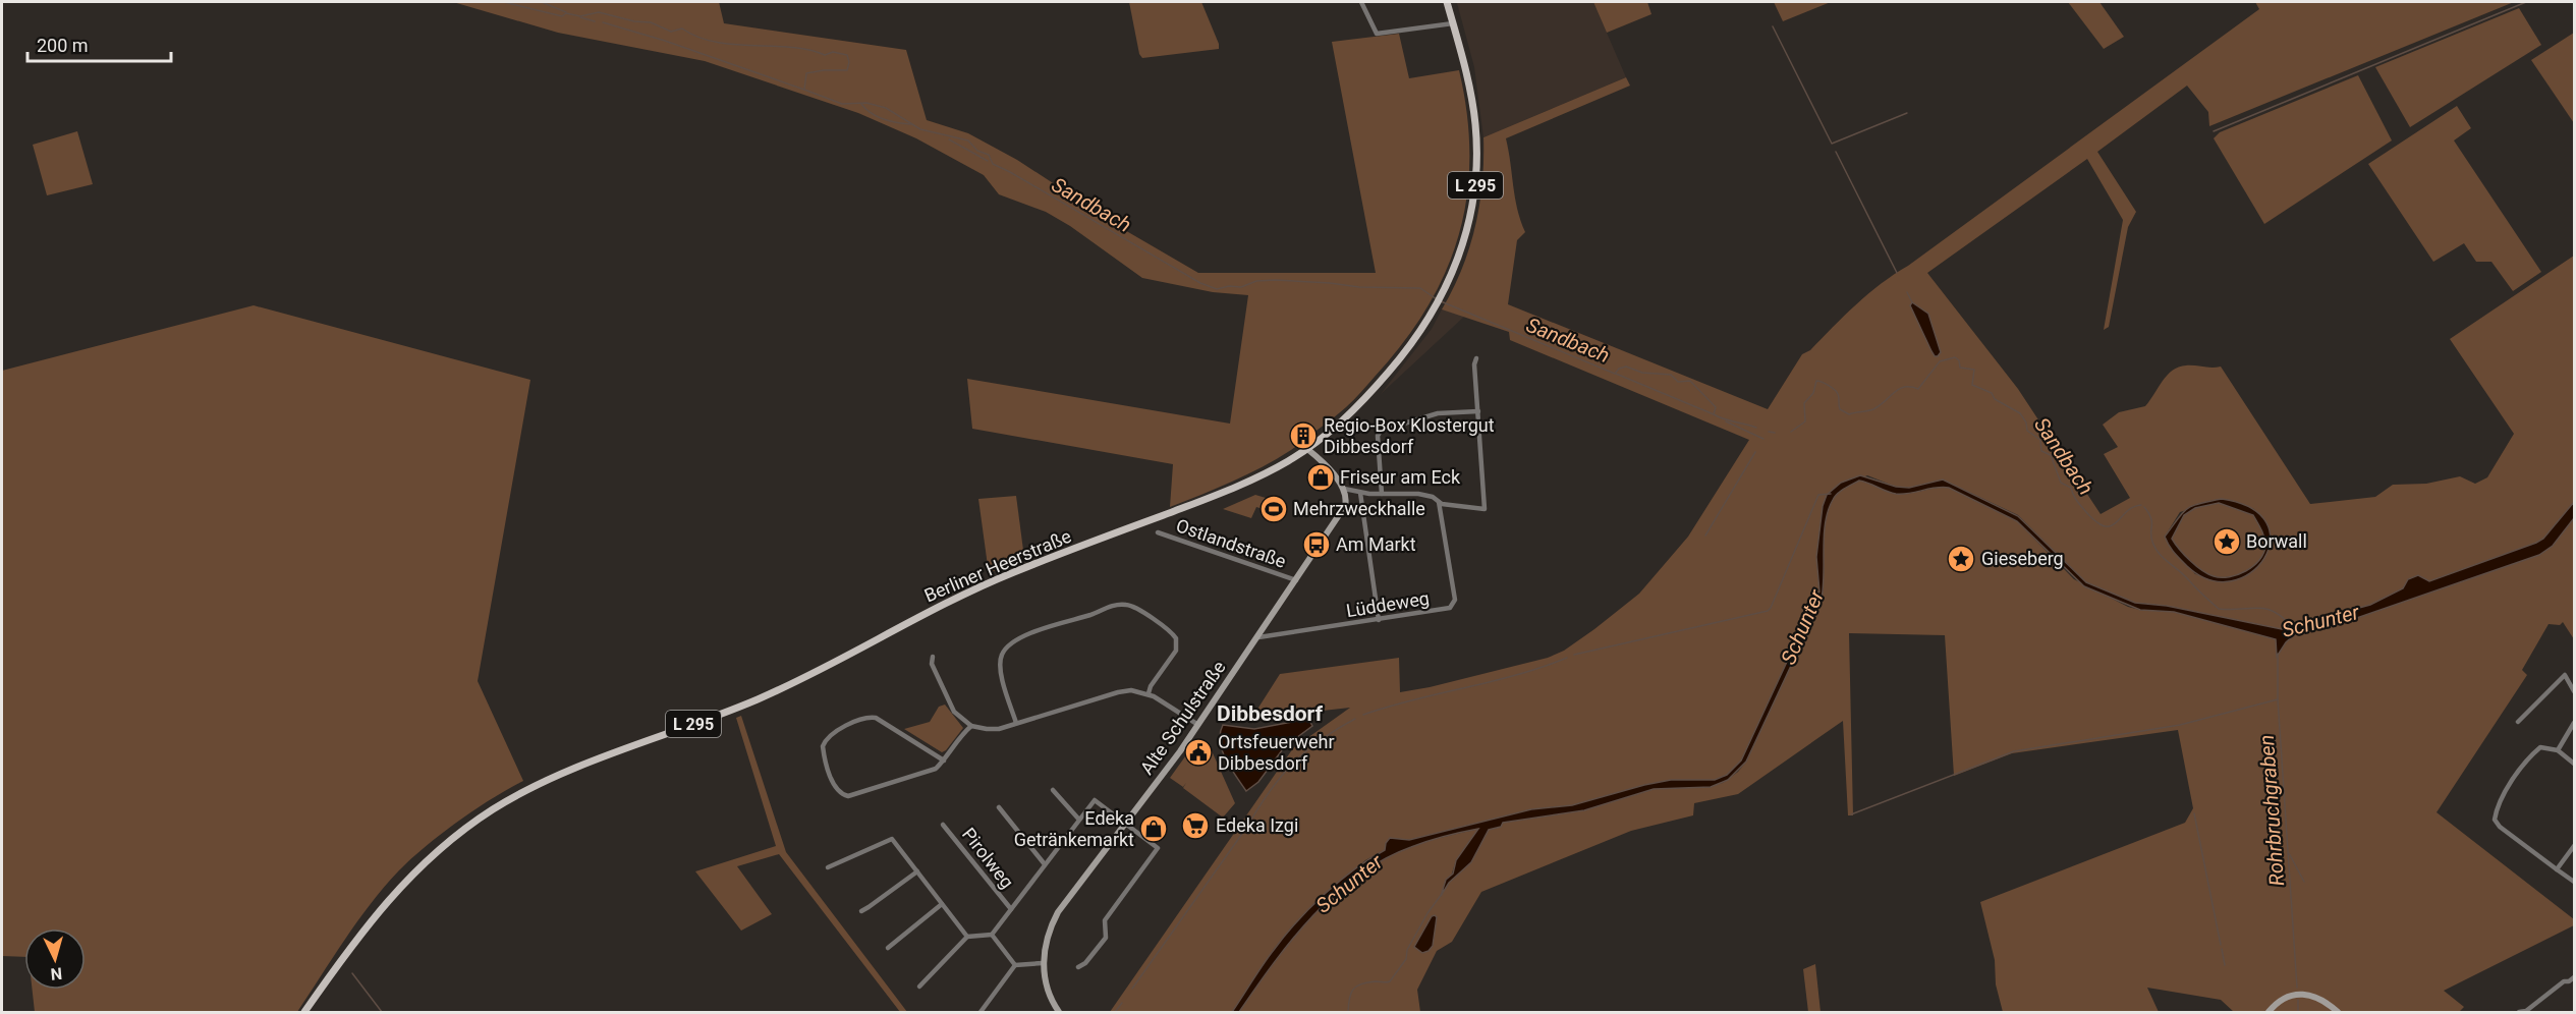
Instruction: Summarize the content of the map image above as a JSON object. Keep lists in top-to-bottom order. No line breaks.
{"streets":{"main road":["L 295","Berliner Heerstraße"],"street":["Ostlandstraße","Lüddeweg","Alte Schulstraße","Pirolweg"]},"crossings":[["Ostlandstraße","Alte Schulstraße"],["Lüddeweg","Alte Schulstraße"]],"districts":["Dibbesdorf"],"water":["Sandbach","Schunter","Rohrbruchgraben"],"places":{"building":["Regio-Box Klostergut Dibbesdorf"],"shop":["Friseur am Eck","Edeka Getränkemarkt"],"sports":["Mehrzweckhalle"],"place":["Borwall","Gieseberg"],"bus stop":["Am Markt"],"public building":["Ortsfeuerwehr Dibbesdorf"],"supermarket":["Edeka Izgi"]},"scale_bar":"200 m","north":"bottom"}
